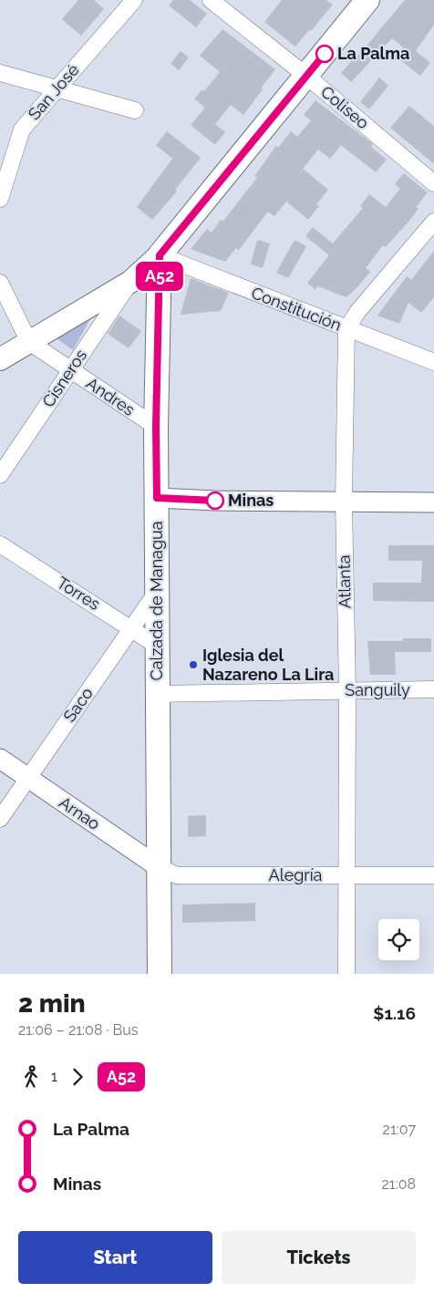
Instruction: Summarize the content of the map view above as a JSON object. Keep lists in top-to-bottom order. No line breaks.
{"streets":{"main road":["Calzada de Managua"],"street":["San José","Coliseo","Constitución","Cisneros","Andres","Atlanta","Torres","Sanguily","Saco","Arnao","Alegría"]},"crossings":[["Constitución","Atlanta"],["Constitución","Calzada de Managua"],["Cisneros","Andres"],["Andres","Calzada de Managua"],["Atlanta","Sanguily"],["Atlanta","Alegría"],["Torres","Calzada de Managua"],["Torres","Saco"],["Calzada de Managua","Sanguily"],["Calzada de Managua","Saco"],["Calzada de Managua","Arnao"],["Calzada de Managua","Alegría"],["Saco","Arnao"],["Arnao","Alegría"]],"places":["La Palma","Minas","Iglesia del Nazareno La Lira"],"lines":["bus line A52"],"page":{"on_map":"A52","heading":["2 min","21:06 – 21:08 · Bus","$1.16"],"legs":["1","A52"],"list":[{"name":"La Palma","value":"21:07"},{"name":"Minas","value":"21:08"}],"buttons":["Start","Tickets"]}}
